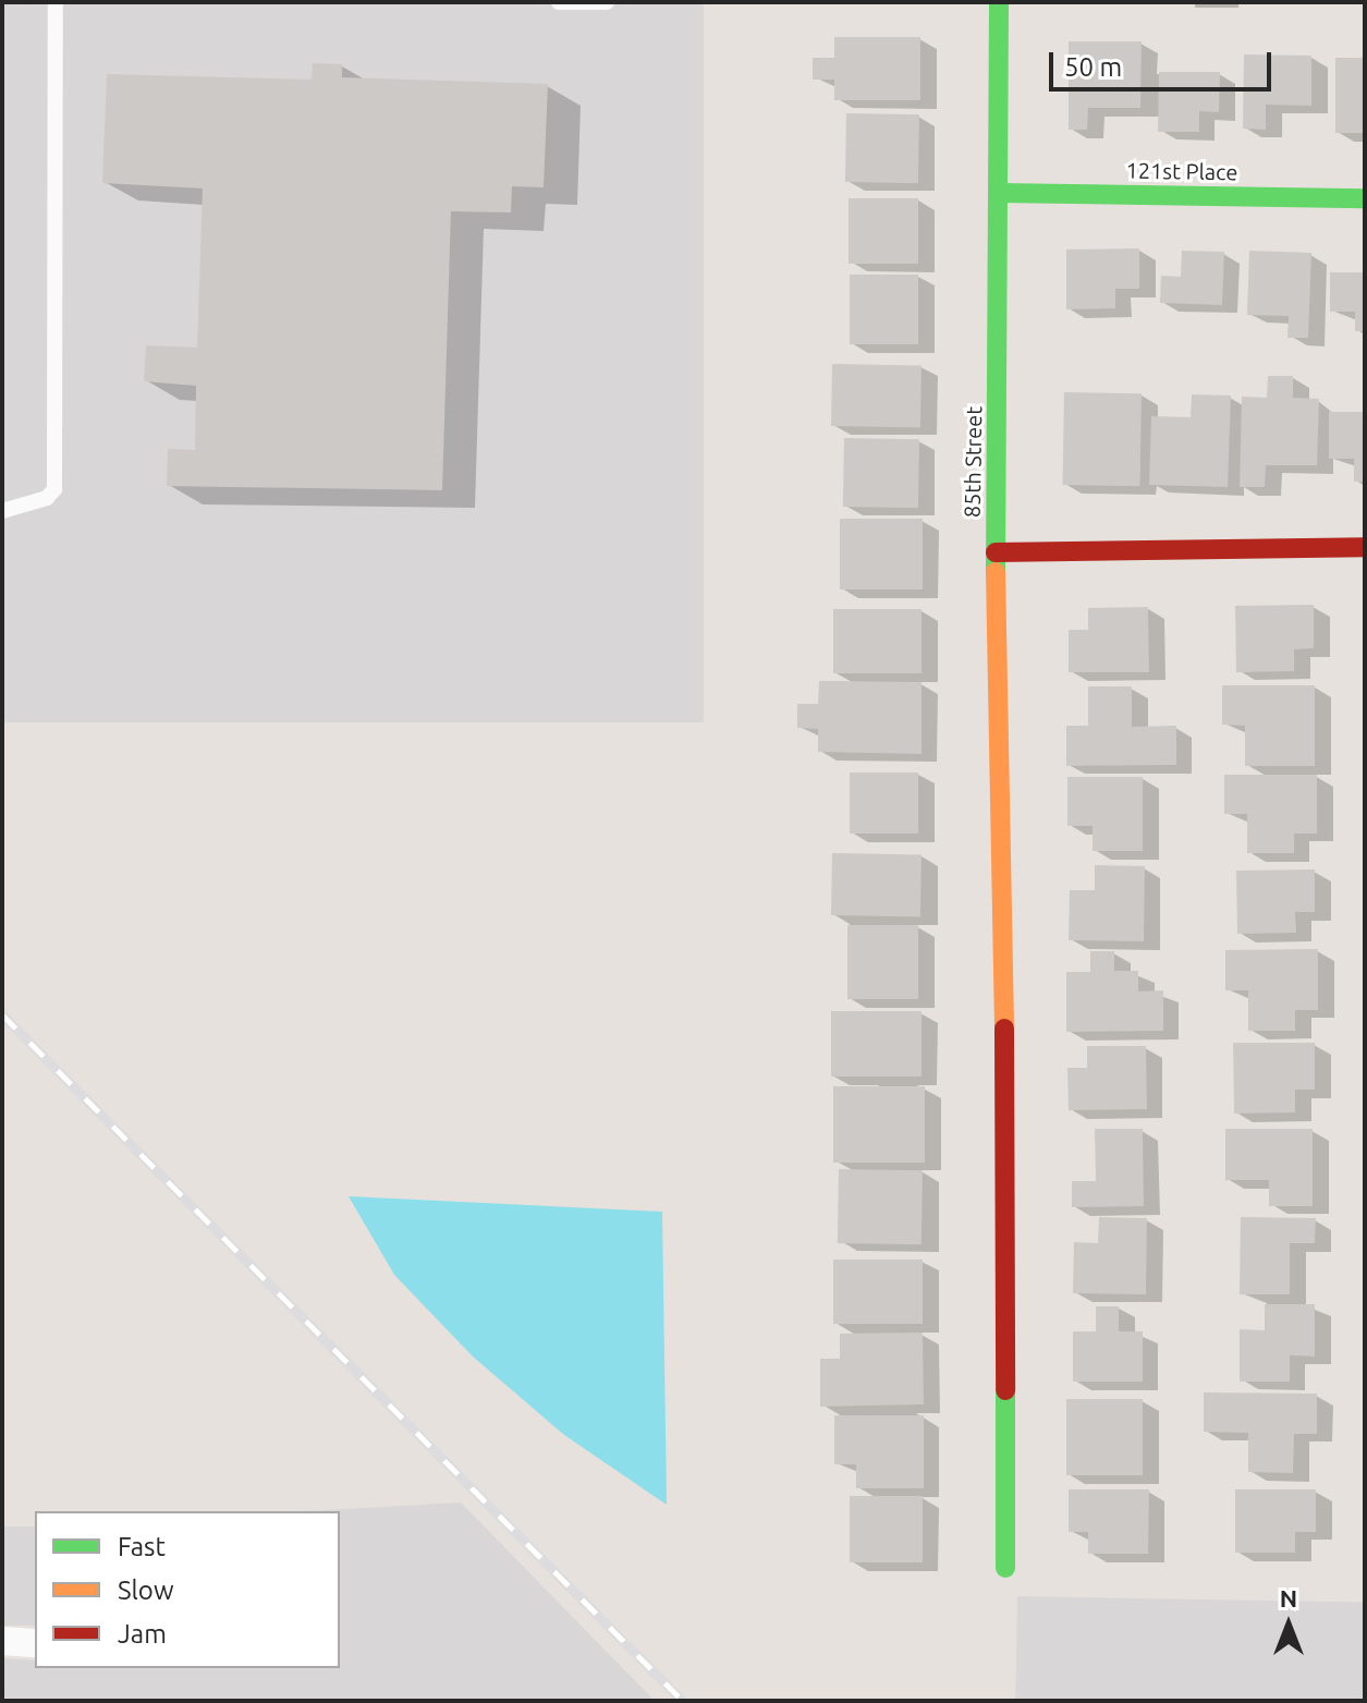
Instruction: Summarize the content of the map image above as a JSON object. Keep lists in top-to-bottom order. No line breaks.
{"streets":{"street":["121st Place","85th Street"]},"crossings":[["121st Place","85th Street"]],"legend":["Fast","Slow","Jam"],"scale_bar":"50 m","north":"top"}
